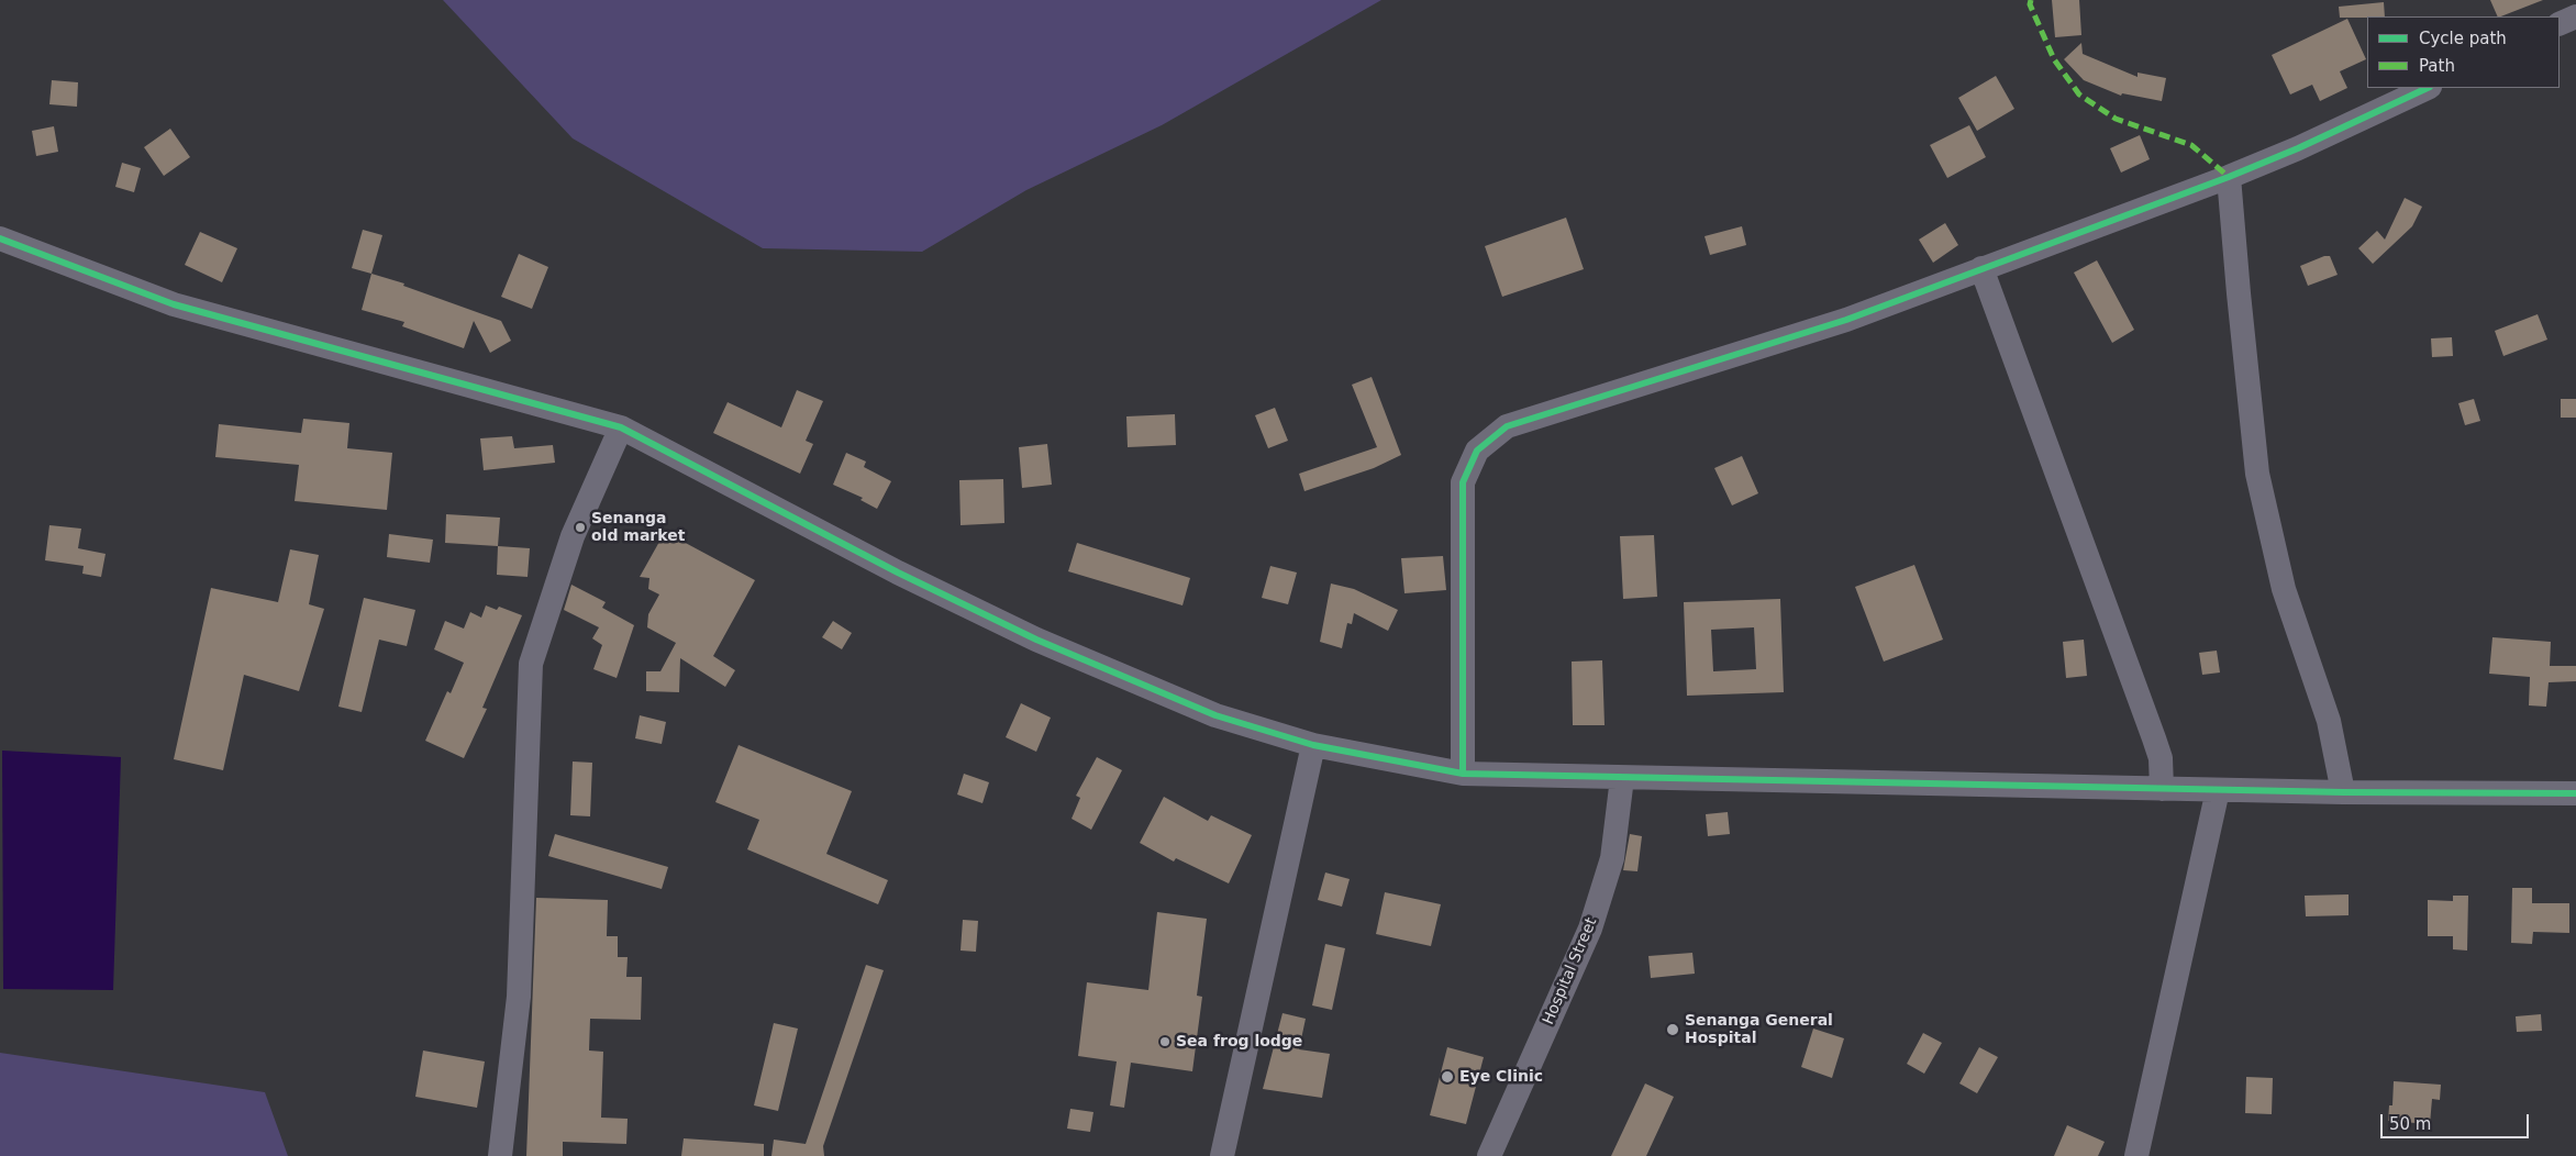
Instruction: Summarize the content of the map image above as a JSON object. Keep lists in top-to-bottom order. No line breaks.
{"streets":{"street":["Hospital Street"]},"places":["Senanga old market","Senanga General Hospital","Sea frog lodge","Eye Clinic"],"legend":["Cycle path","Path"],"scale_bar":"50 m"}
